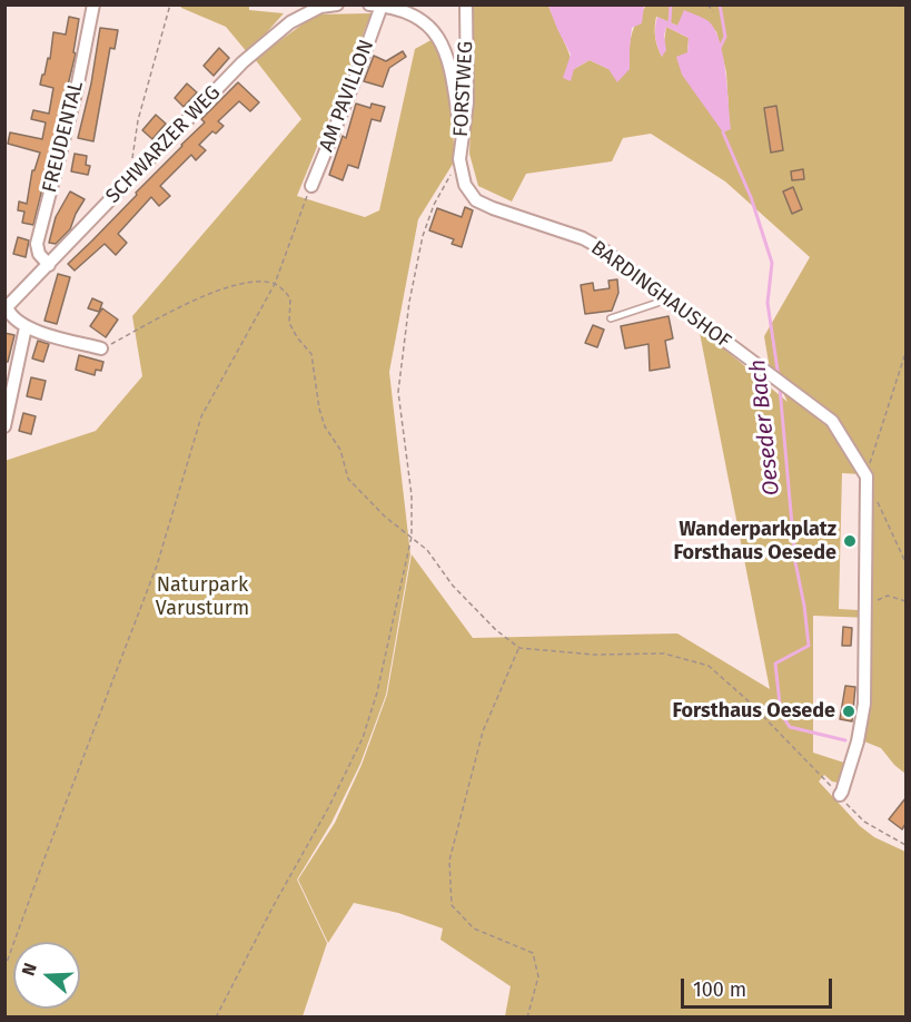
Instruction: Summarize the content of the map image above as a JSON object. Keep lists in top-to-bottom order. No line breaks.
{"streets":{"street":["FORSTWEG","AM PAVILLON","FREUDENTAL","SCHWARZER WEG","BARDINGHAUSHOF"]},"crossings":[["FORSTWEG","BARDINGHAUSHOF"],["FREUDENTAL","SCHWARZER WEG"]],"water":["Oeseder Bach"],"parks":["Naturpark Varusturm"],"places":["Wanderparkplatz Forsthaus Oesede","Forsthaus Oesede"],"scale_bar":"100 m","north":"left"}
